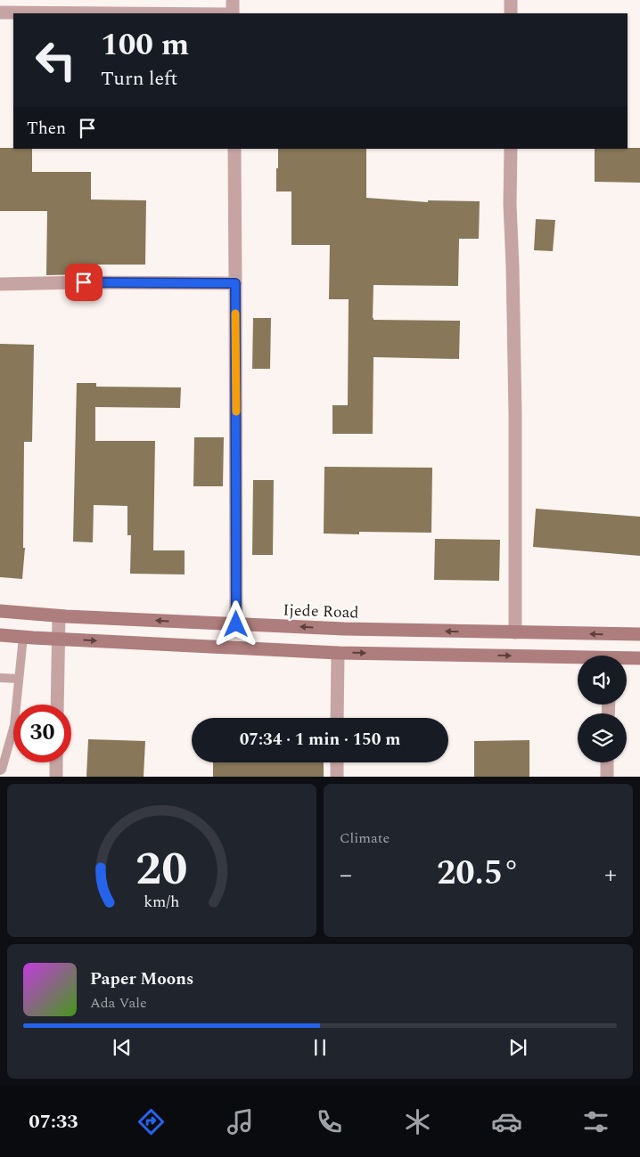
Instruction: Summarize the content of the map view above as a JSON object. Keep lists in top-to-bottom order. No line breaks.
{"streets":{"main road":["Ijede Road"]},"page":{"turn":["100 m","Turn left"],"then":"Then","limit":"30","trip":"07:34 · 1 min · 150 m","tile":"Climate","heat":["−","20.5°","+"],"song":["Paper Moons","Ada Vale"],"tabs":"07:33","gauge":["20","km/h"]}}
